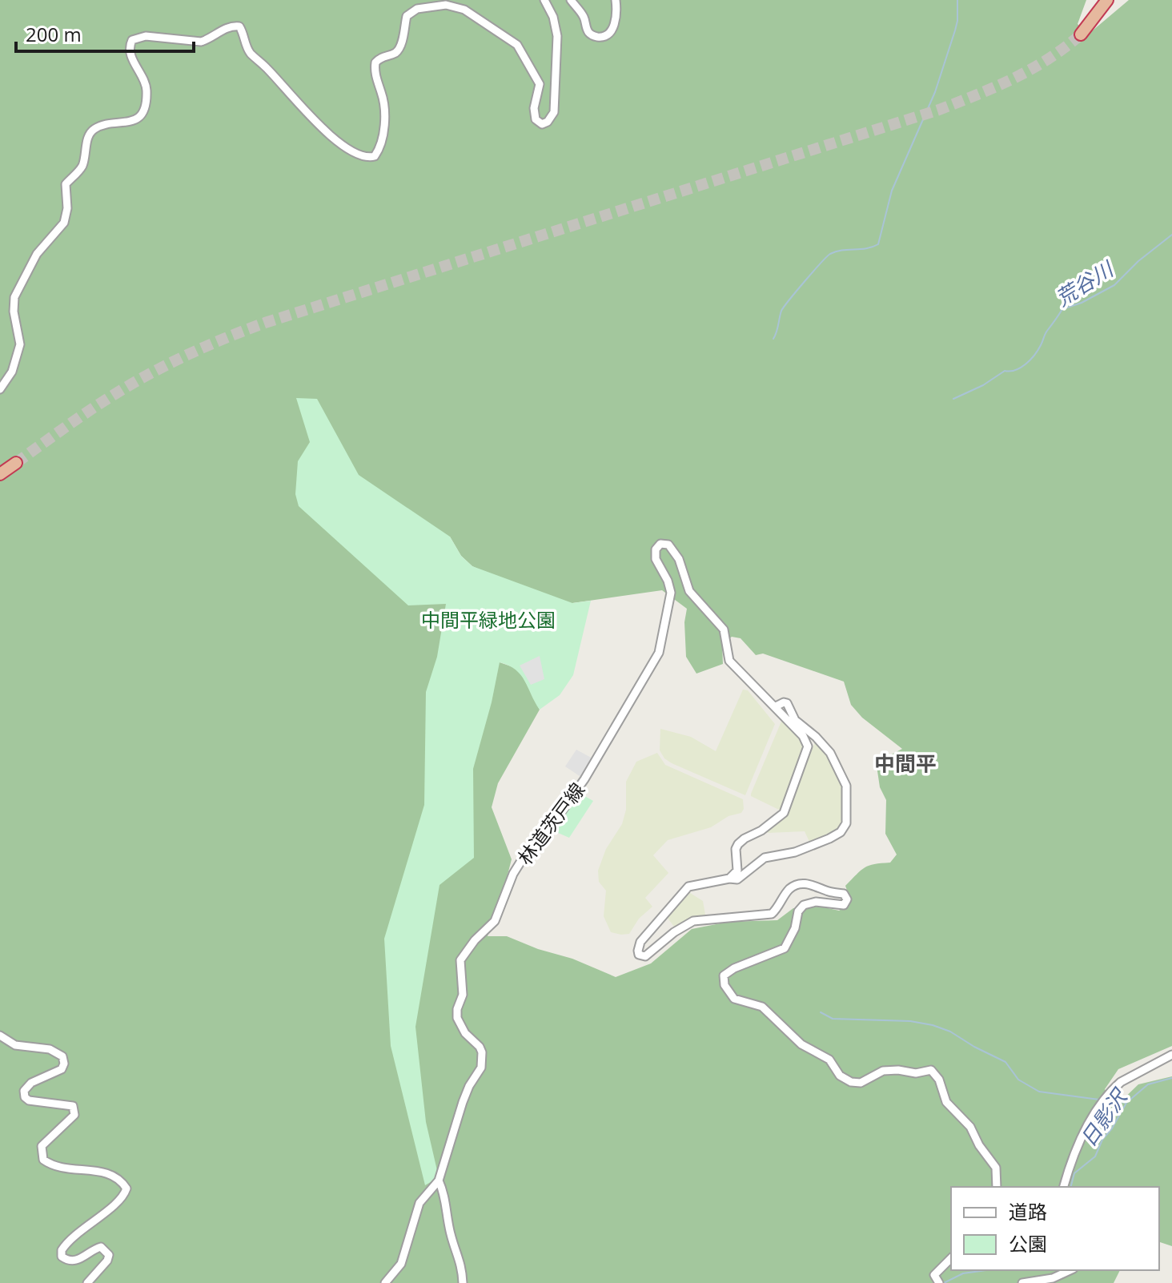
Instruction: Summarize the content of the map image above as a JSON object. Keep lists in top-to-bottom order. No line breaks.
{"streets":{"street":["林道茨戸線"]},"districts":["中間平"],"water":["荒谷川","日影沢"],"parks":["中間平緑地公園"],"legend":["道路","公園"],"scale_bar":"200 m"}
